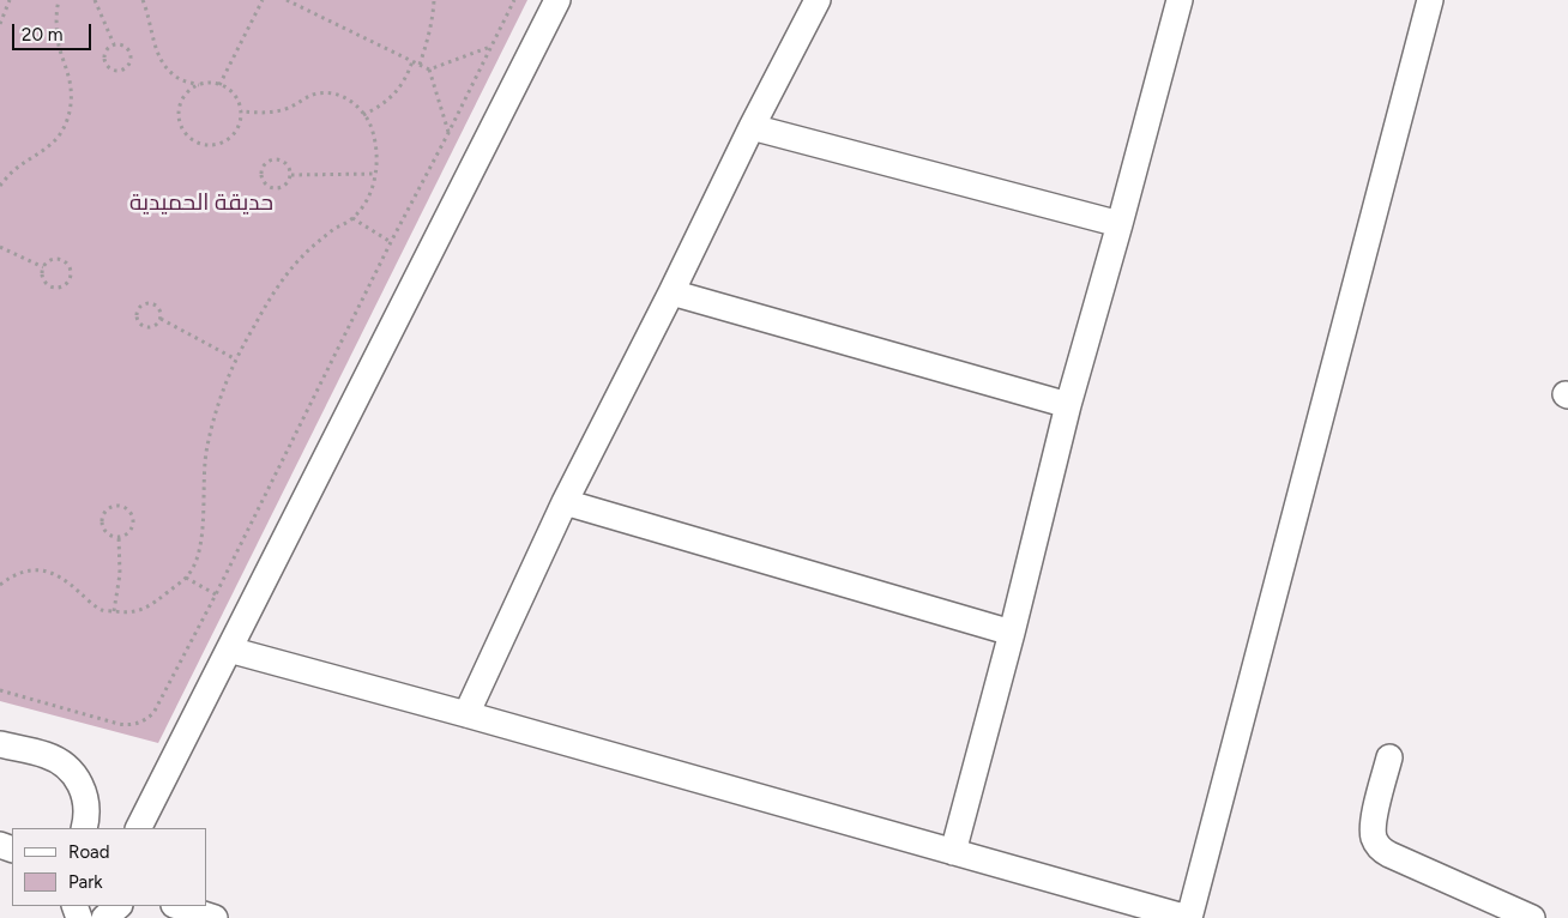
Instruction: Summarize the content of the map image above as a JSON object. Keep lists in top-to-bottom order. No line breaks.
{"parks":["حديقة الحميدية"],"legend":["Road","Park"],"scale_bar":"20 m"}
